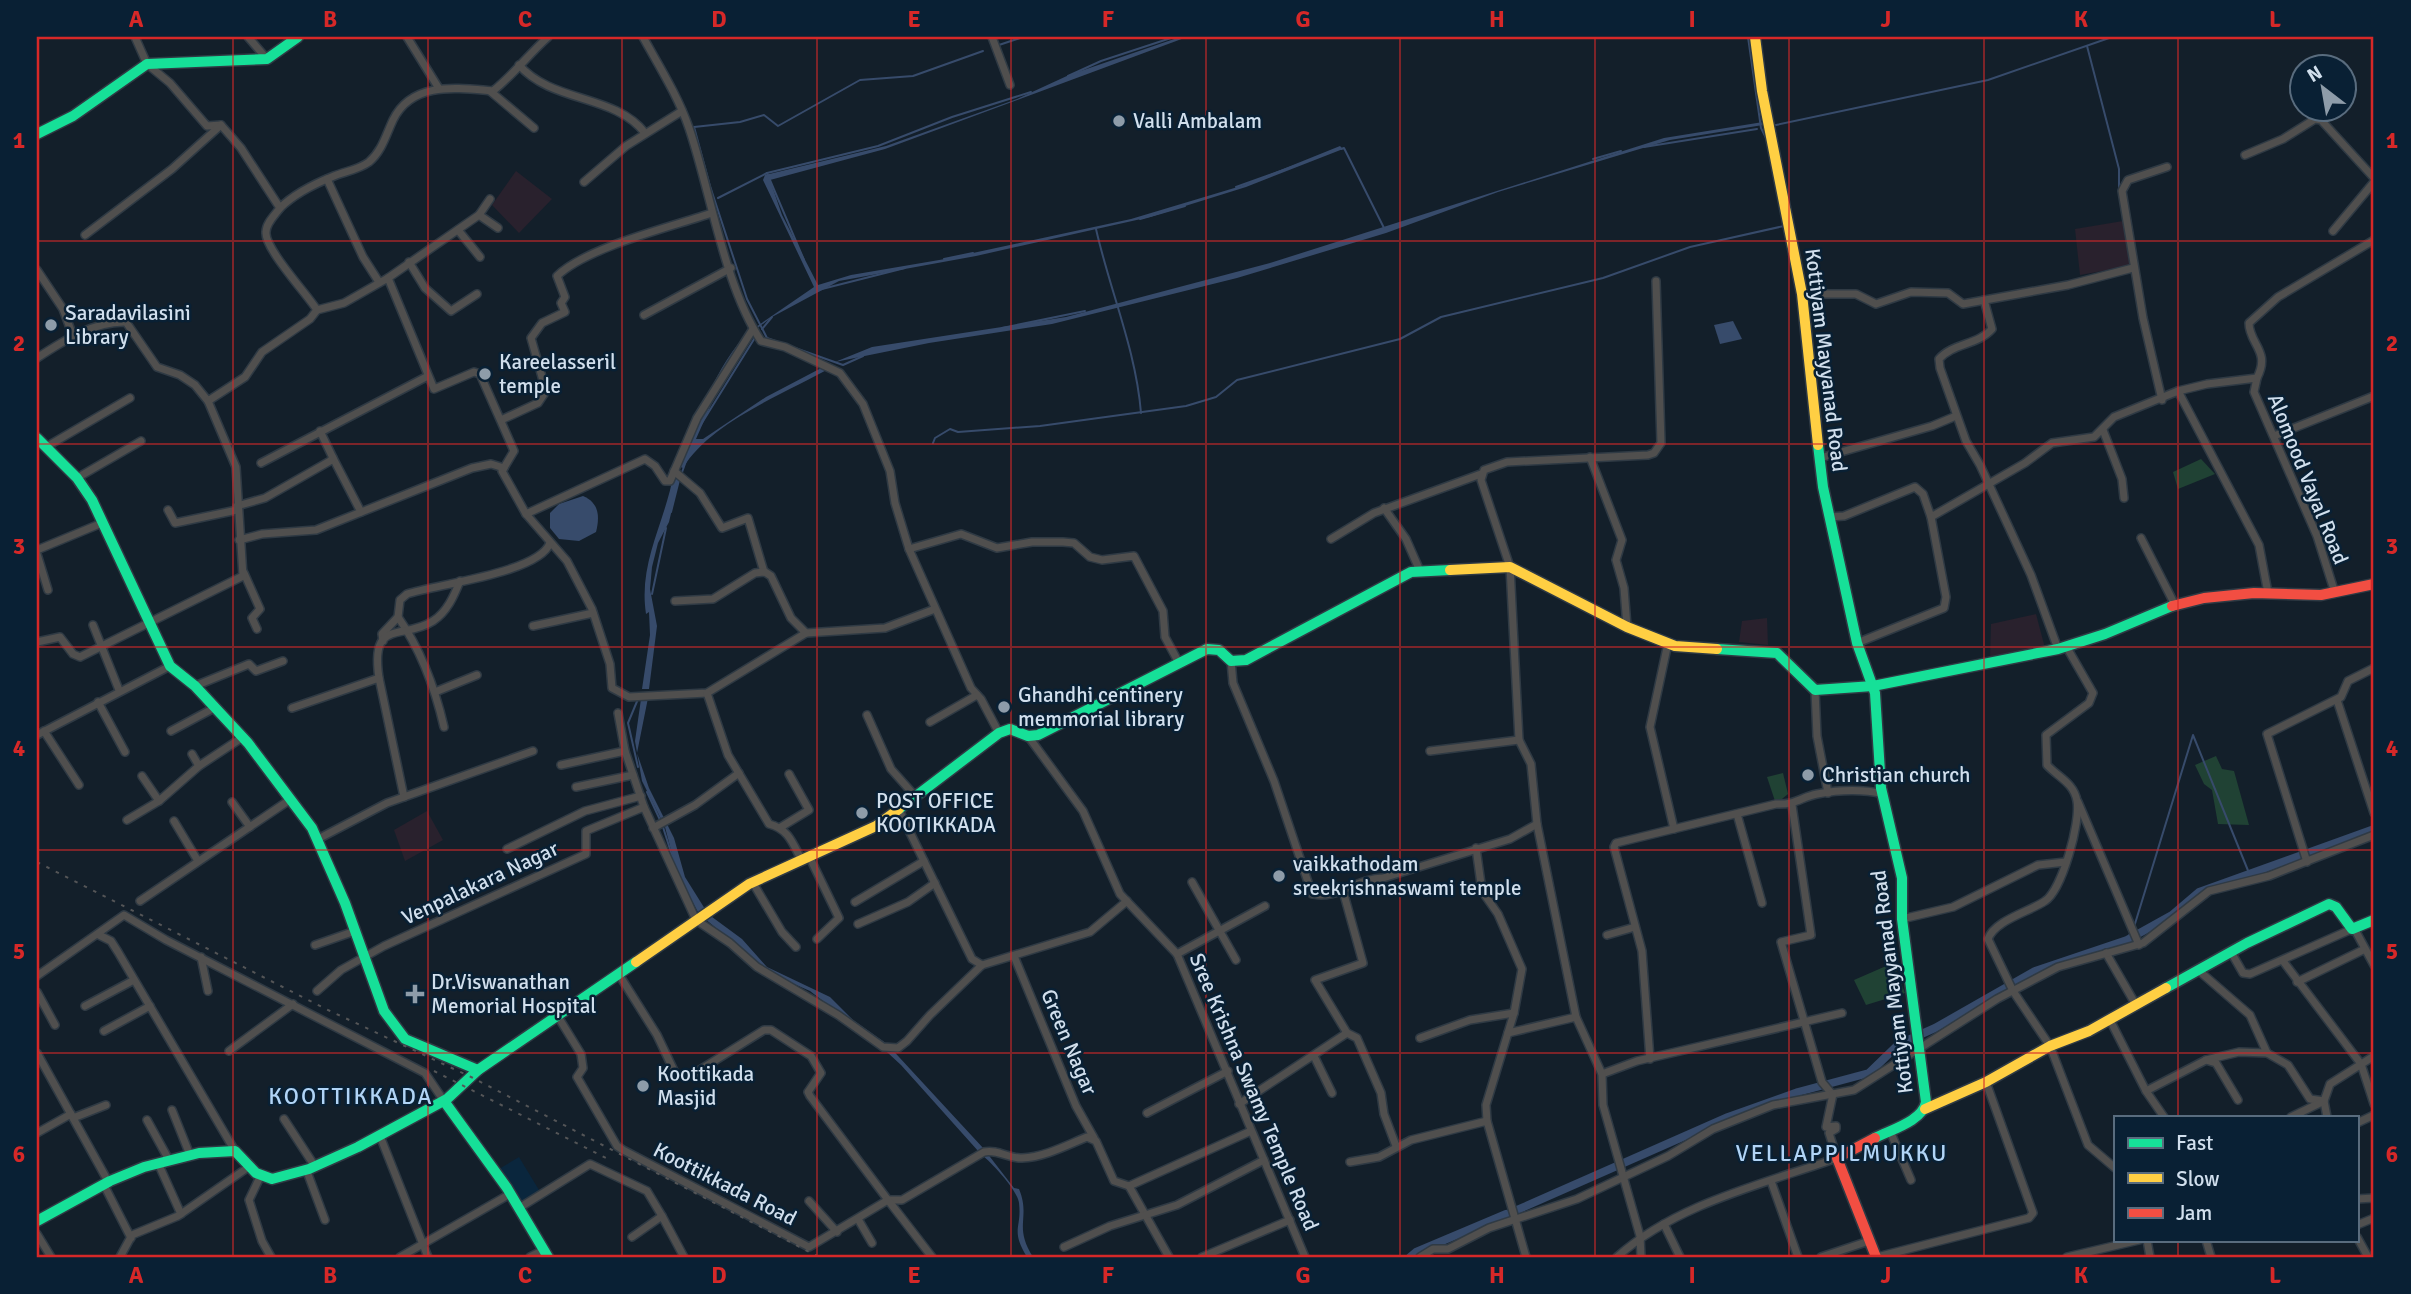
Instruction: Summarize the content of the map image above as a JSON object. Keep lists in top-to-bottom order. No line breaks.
{"streets":{"main road":["Kottiyam Mayyanad Road"],"street":["Alomood Vayal Road","Venpalakara Nagar","Green Nagar","Sree Krishna Swamy Temple Road","Koottikkada Road"]},"districts":["KOOTTIKKADA","VELLAPPILMUKKU"],"places":{"other":["Valli Ambalam","Saradavilasini Library","Kareelasseril temple","Ghandhi centinery memmorial library","Christian church","POST OFFICE KOOTIKKADA","vaikkathodam sreekrishnaswami temple","Koottikada Masjid"],"health":["Dr.Viswanathan Memorial Hospital"]},"legend":["Fast","Slow","Jam"],"north":"top left","grid":{"columns":["A","B","C","D","E","F","G","H","I","J","K","L"],"rows":["1","2","3","4","5","6"]}}
